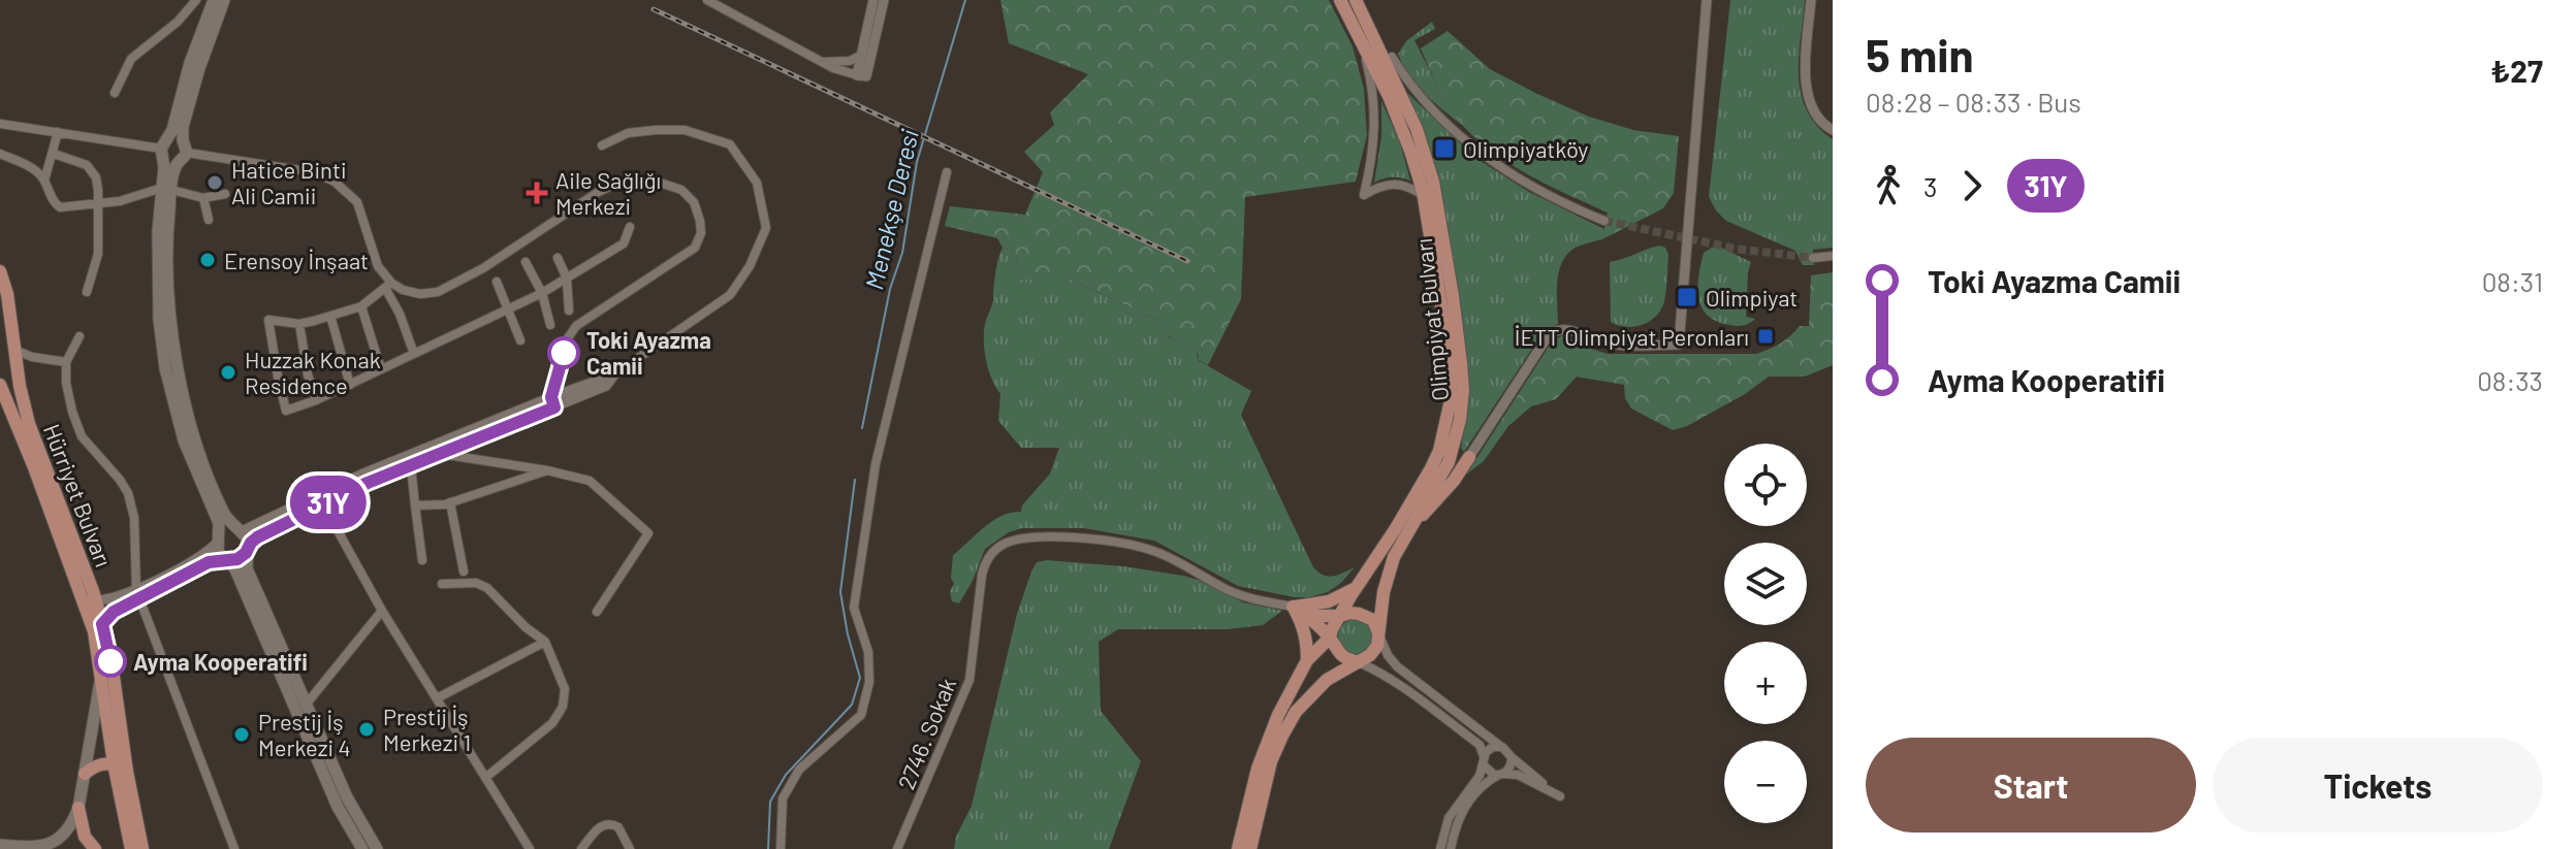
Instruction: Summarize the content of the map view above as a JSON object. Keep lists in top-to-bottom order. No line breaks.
{"streets":{"main road":["Olimpiyat Bulvarı","Hürriyet Bulvarı"],"street":["2746. Sokak"]},"water":["Menekşe Deresi"],"places":{"transit":["Olimpiyatköy","Olimpiyat","İETT Olimpiyat Peronları"],"other":["Hatice Binti Ali Camii","Erensoy İnşaat","Toki Ayazma Camii","Huzzak Konak Residence","Ayma Kooperatifi","Prestij İş Merkezi 1","Prestij İş Merkezi 4"],"health":["Aile Sağlığı Merkezi"]},"lines":["bus line 31Y"],"page":{"on_map":"31Y","heading":["5 min","08:28 – 08:33 · Bus","₺27"],"legs":["3","31Y"],"list":[{"name":"Toki Ayazma Camii","value":"08:31"},{"name":"Ayma Kooperatifi","value":"08:33"}],"map_buttons":["+","−"],"buttons":["Start","Tickets"]}}
